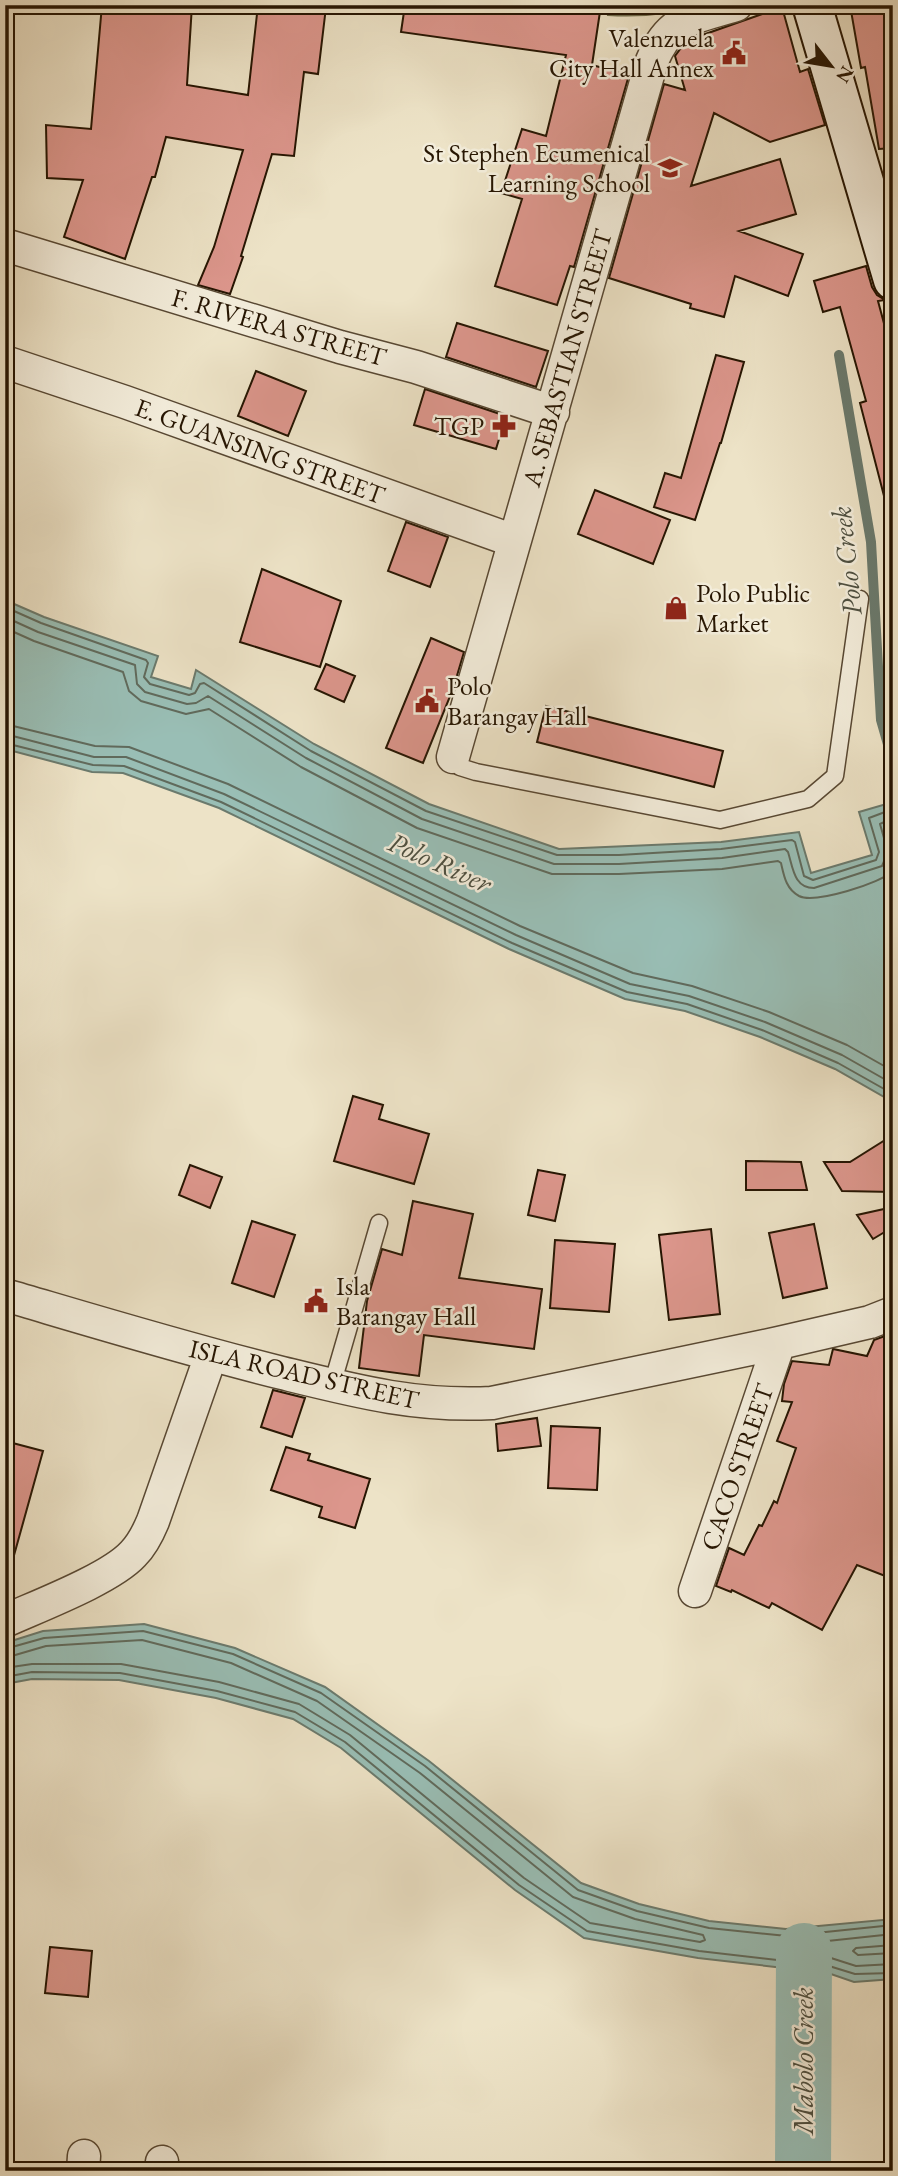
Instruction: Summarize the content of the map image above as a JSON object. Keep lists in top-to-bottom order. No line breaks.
{"streets":{"street":["F. RIVERA STREET","A. SEBASTIAN STREET","E. GUANSING STREET","ISLA ROAD STREET","CACO STREET"]},"crossings":[["F. RIVERA STREET","A. SEBASTIAN STREET"],["A. SEBASTIAN STREET","E. GUANSING STREET"],["ISLA ROAD STREET","CACO STREET"]],"water":["Polo Creek","Polo River","Mabolo Creek"],"places":{"public building":["Valenzuela City Hall Annex","Polo Barangay Hall","Isla Barangay Hall"],"school or university":["St Stephen Ecumenical Learning School"],"pharmacy":["TGP"],"shop":["Polo Public Market"]},"north":"bottom right"}
